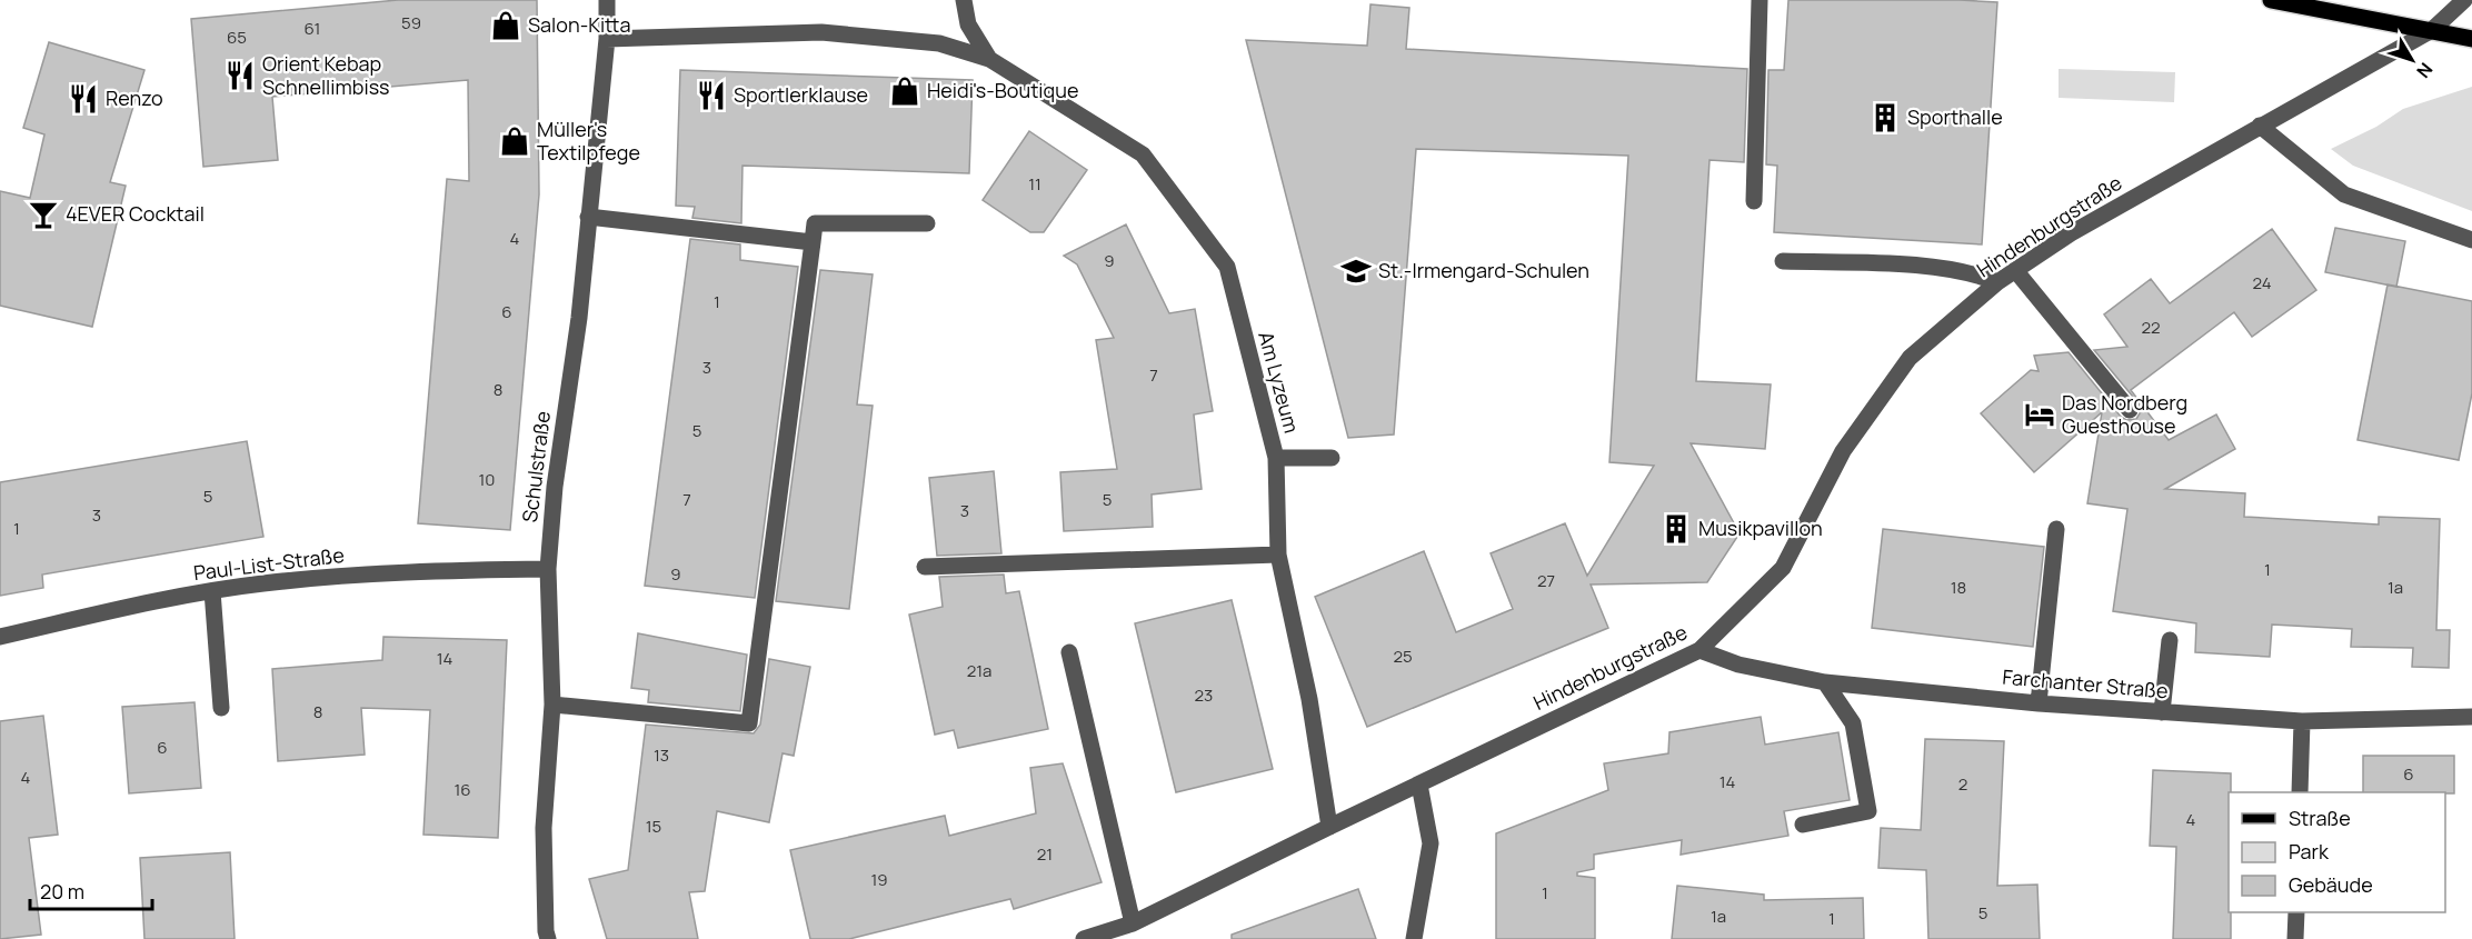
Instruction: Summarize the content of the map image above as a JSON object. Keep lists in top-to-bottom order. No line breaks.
{"streets":{"street":["Hindenburgstraße","Am Lyzeum","Schulstraße","Paul-List-Straße","Farchanter Straße"]},"crossings":[["Hindenburgstraße","Am Lyzeum"],["Hindenburgstraße","Farchanter Straße"],["Am Lyzeum","Schulstraße"],["Schulstraße","Paul-List-Straße"]],"places":{"shop":["Salon-Kitta","Heidi's-Boutique","Müller's Textilpfege"],"restaurant":["Orient Kebap Schnellimbiss","Sportlerklause","Renzo"],"building":["Sporthalle","Musikpavillon"],"bar":["4EVER Cocktail"],"school or university":["St.-Irmengard-Schulen"],"hotel":["Das Nordberg Guesthouse"]},"house_numbers":["59","61","65","11","4","9","24","1","6","22","3","7","8","5","10","5","7","5","3","3","1","1","9","27","18","1a","25","14","21a","23","8","6","13","6","4","14","2","16","4","15","21","19","1","5","1a","1"],"legend":["Straße","Park","Gebäude"],"scale_bar":"20 m","north":"bottom right"}
